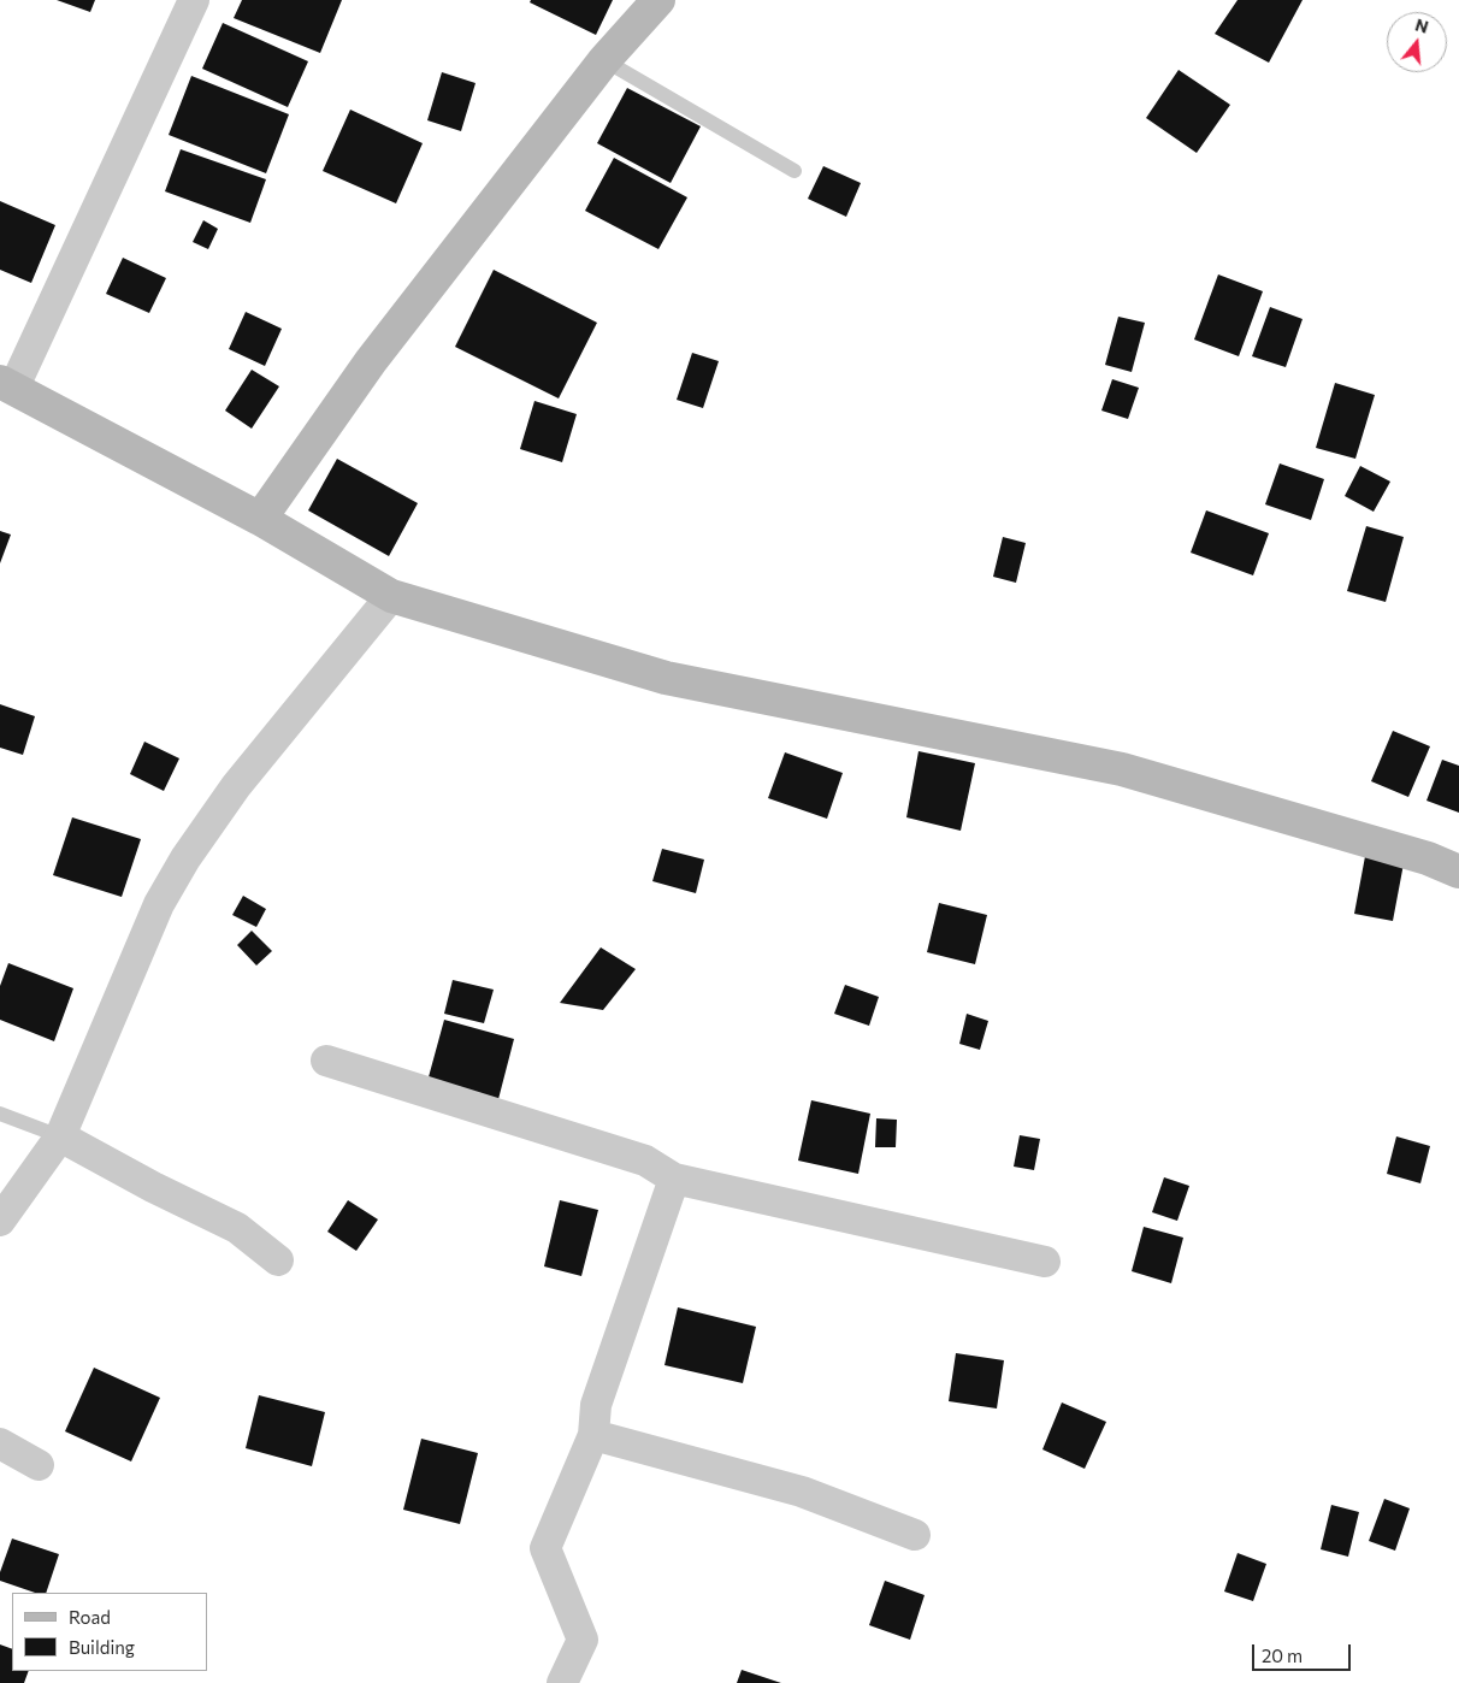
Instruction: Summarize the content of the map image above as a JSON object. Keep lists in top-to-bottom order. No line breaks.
{"legend":["Road","Building"],"scale_bar":"20 m","north":"top"}
